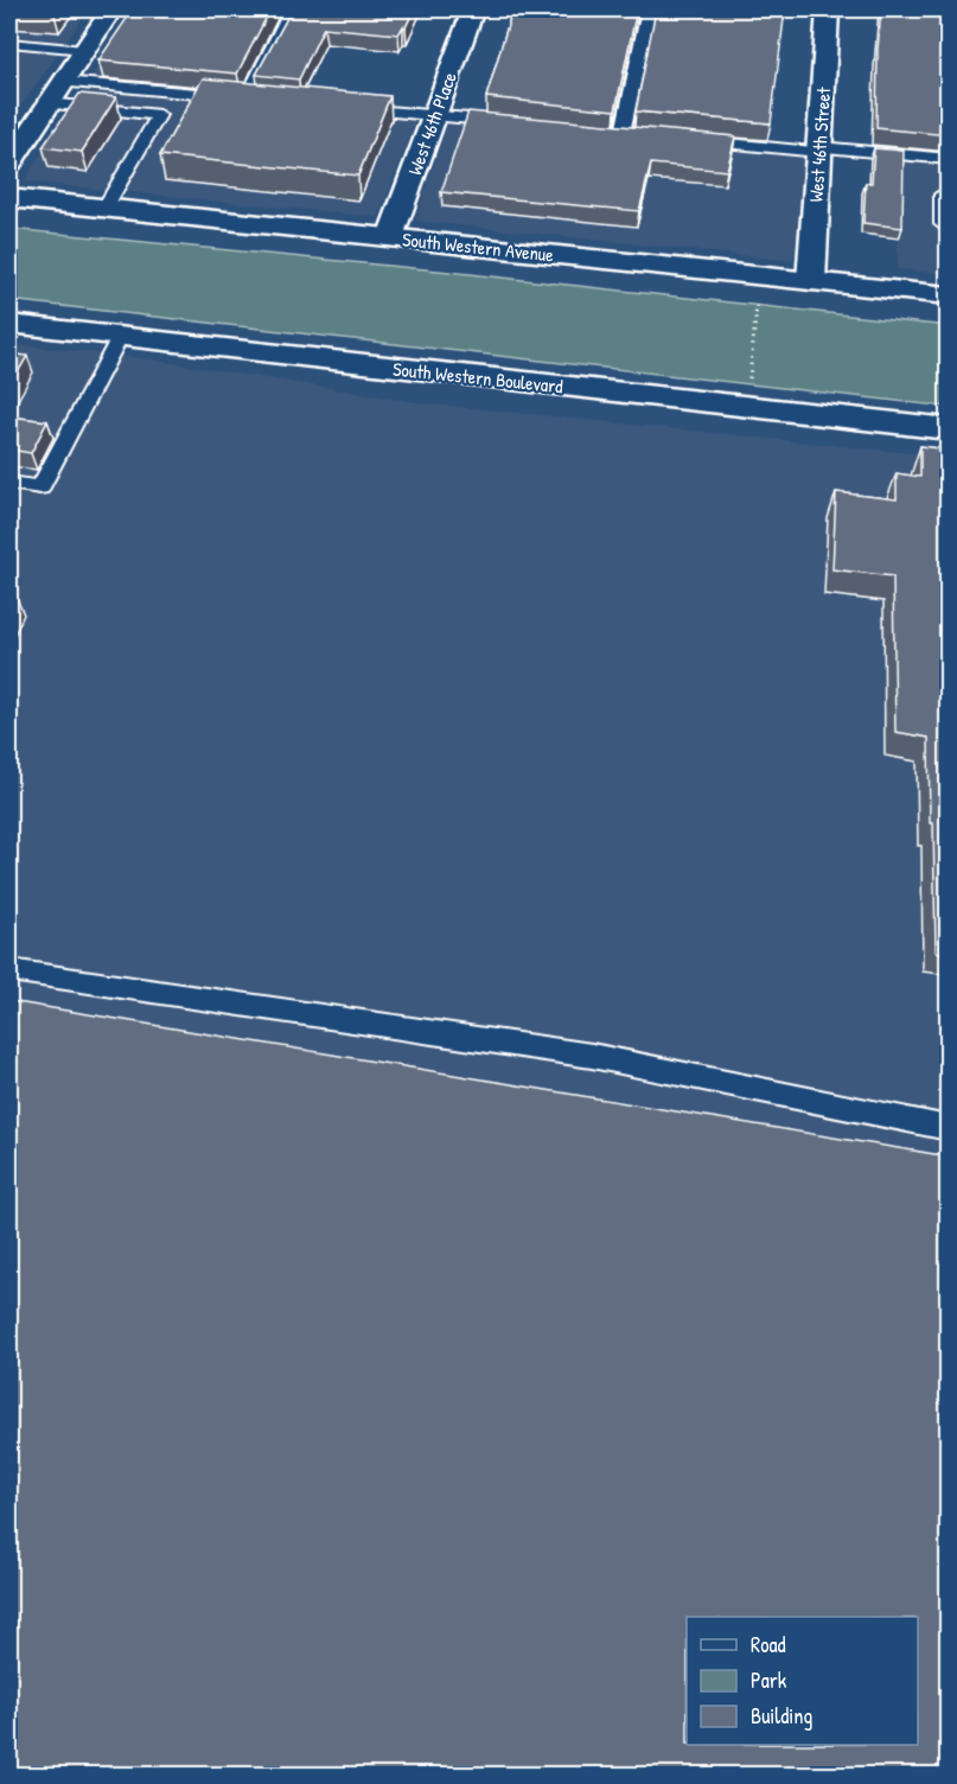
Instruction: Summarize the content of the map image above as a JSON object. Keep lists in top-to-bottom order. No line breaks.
{"streets":{"street":["West 46th Place","West 46th Street","South Western Avenue","South Western Boulevard"]},"crossings":[["West 46th Place","South Western Avenue"],["West 46th Street","South Western Avenue"]],"legend":["Road","Park","Building"]}
